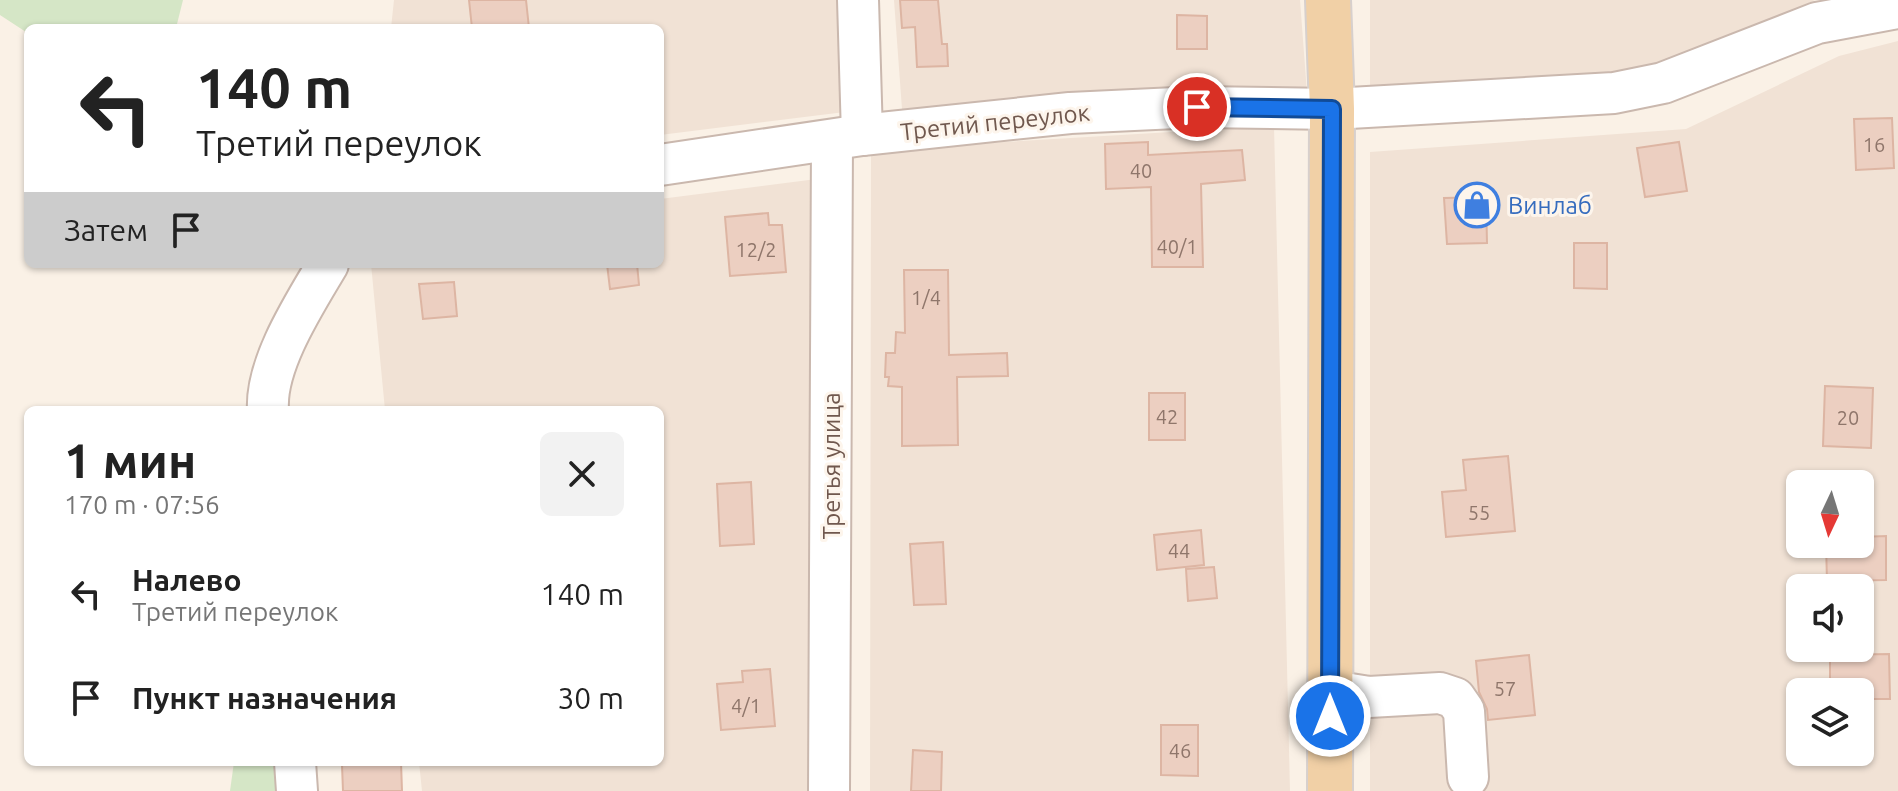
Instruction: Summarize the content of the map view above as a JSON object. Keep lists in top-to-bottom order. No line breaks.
{"streets":{"street":["Третий переулок","Третья улица"]},"crossings":[["Третий переулок","Третья улица"]],"places":{"shop":["Винлаб"]},"house_numbers":["16","40","40/1","12/2","1/4","42","20","55","44","57","4/1","46"],"north":"bottom","page":{"turn":["140 m","Третий переулок"],"then":"Затем","heading":["1 мин","170 m · 07:56"],"list":[{"name":"Налево","note":"Третий переулок","value":"140 m"},{"name":"Пункт назначения","value":"30 m"}]}}
